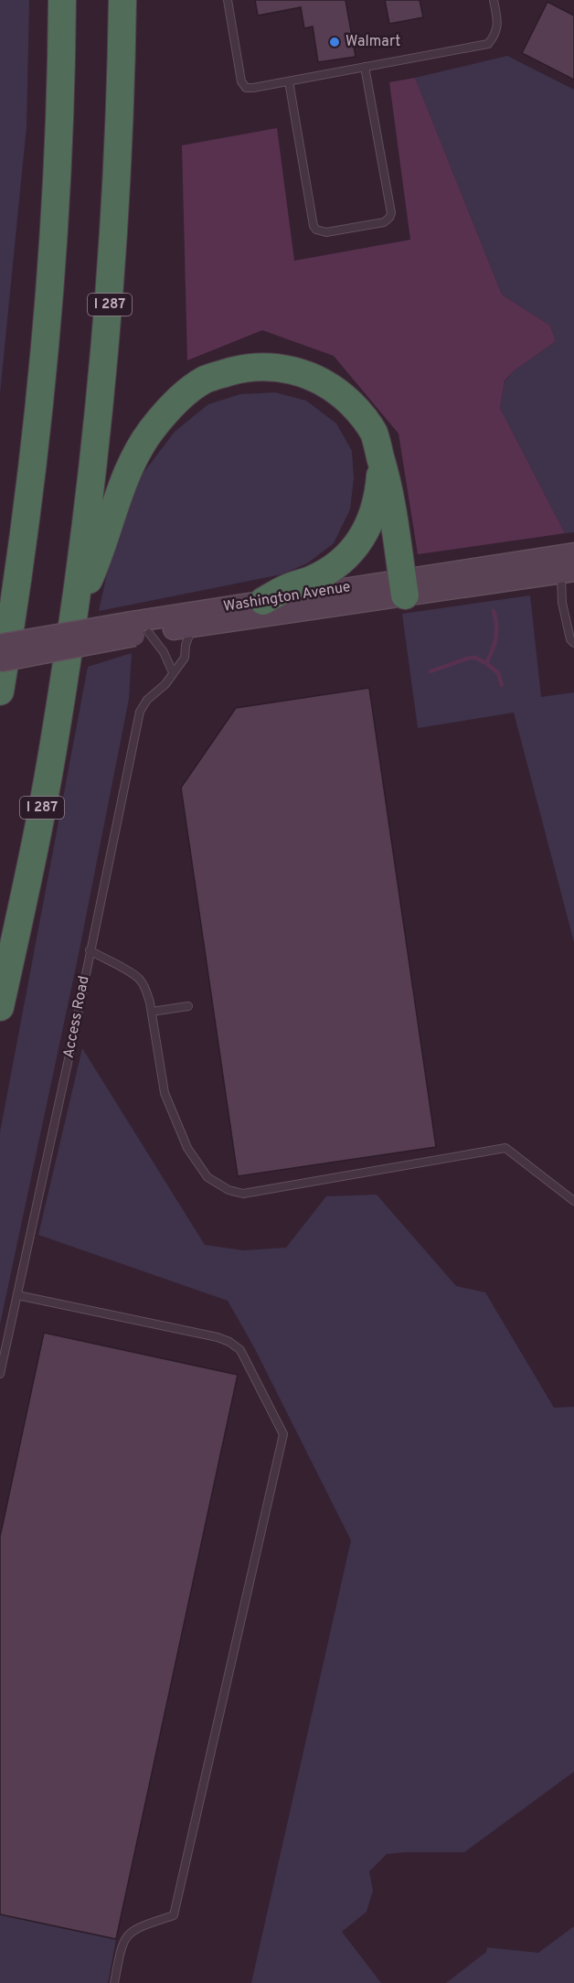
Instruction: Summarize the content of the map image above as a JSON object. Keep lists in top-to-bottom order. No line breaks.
{"streets":{"highway":["I 287"],"main road":["Washington Avenue"],"lane":["Access Road"]},"crossings":[["Washington Avenue","Access Road"]],"places":["Walmart"]}
